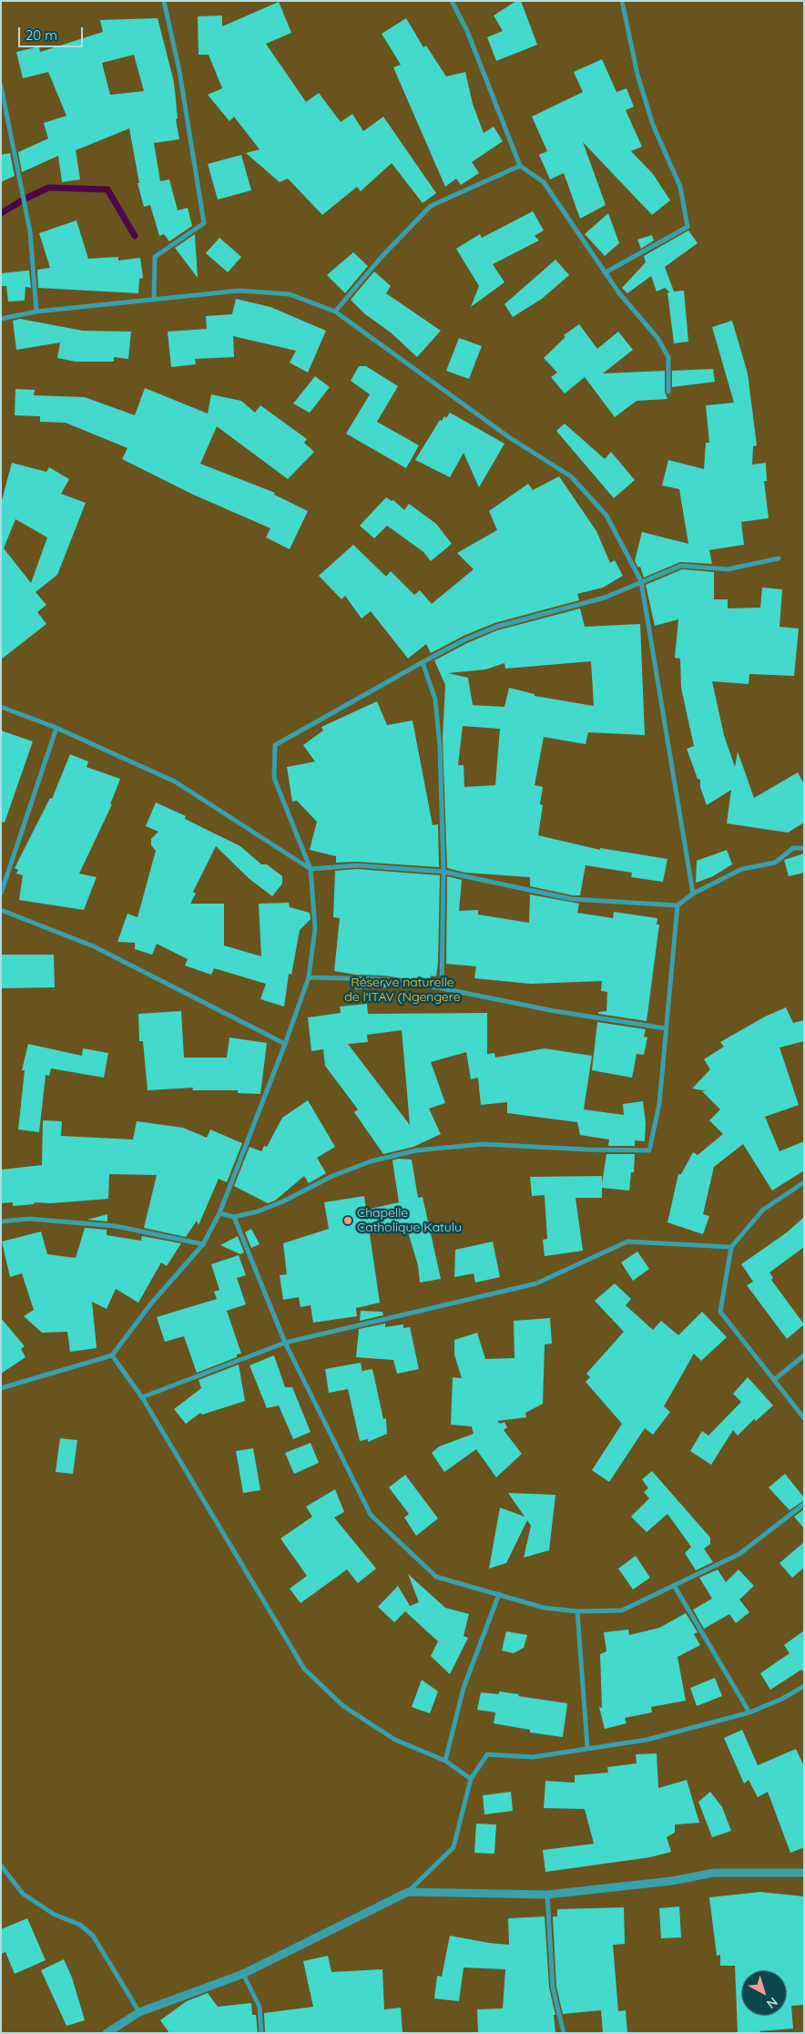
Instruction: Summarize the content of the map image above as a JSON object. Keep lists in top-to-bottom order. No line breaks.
{"parks":["Réserve naturelle de l'ITAV (Ngengere"],"places":["Chapelle Catholique Katulu"],"scale_bar":"20 m","north":"bottom right"}
